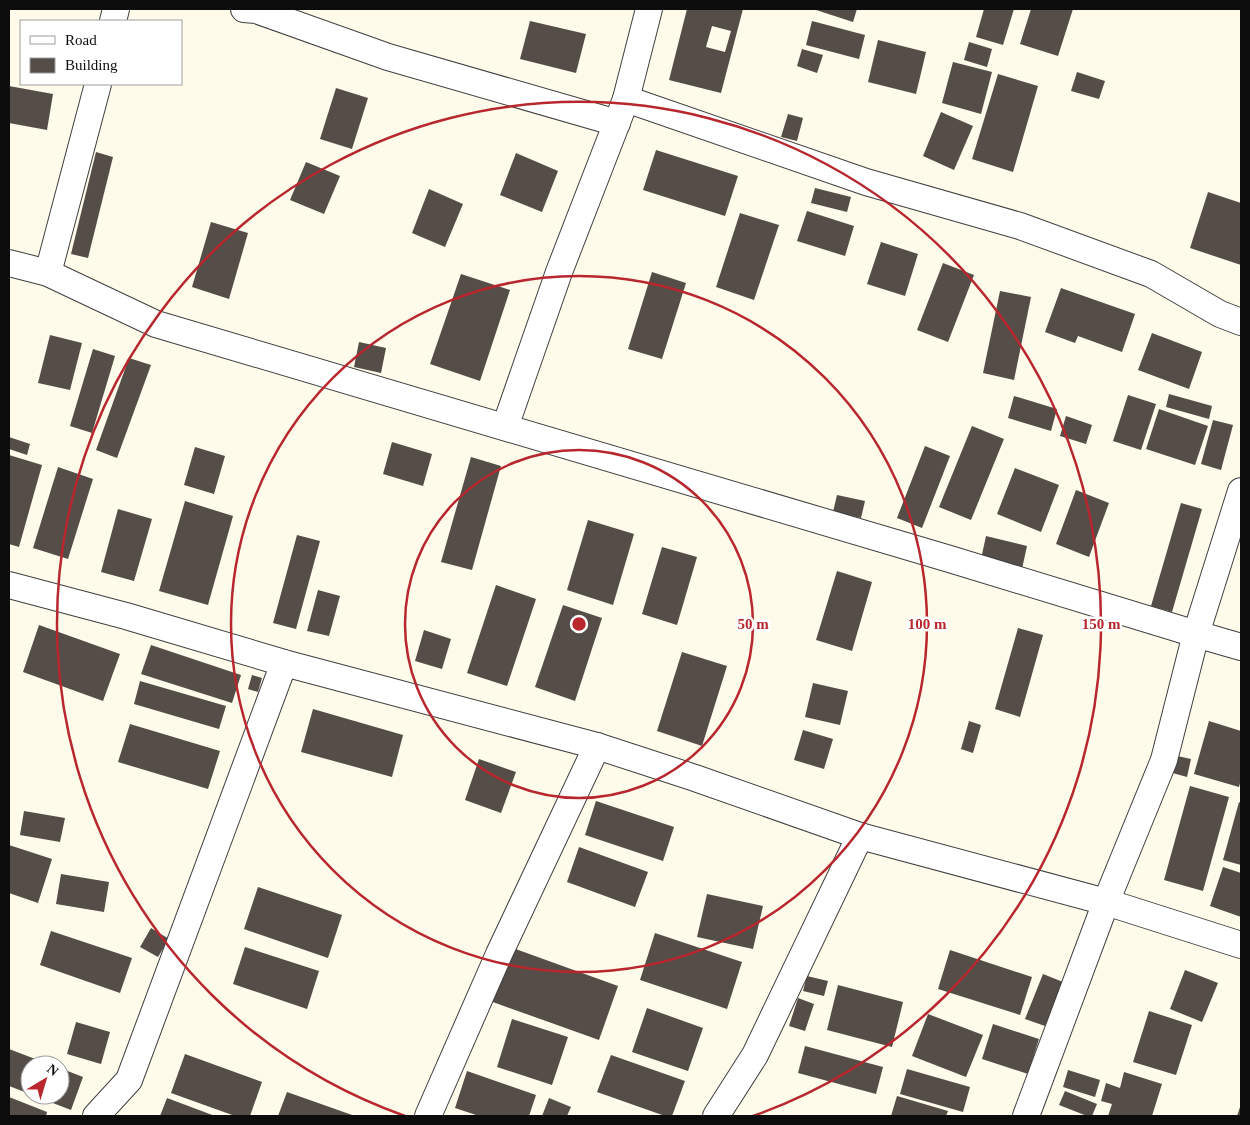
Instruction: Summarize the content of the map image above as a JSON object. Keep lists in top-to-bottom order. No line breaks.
{"legend":["Road","Building"],"north":"top right","rings":["50 m","100 m","150 m"]}
